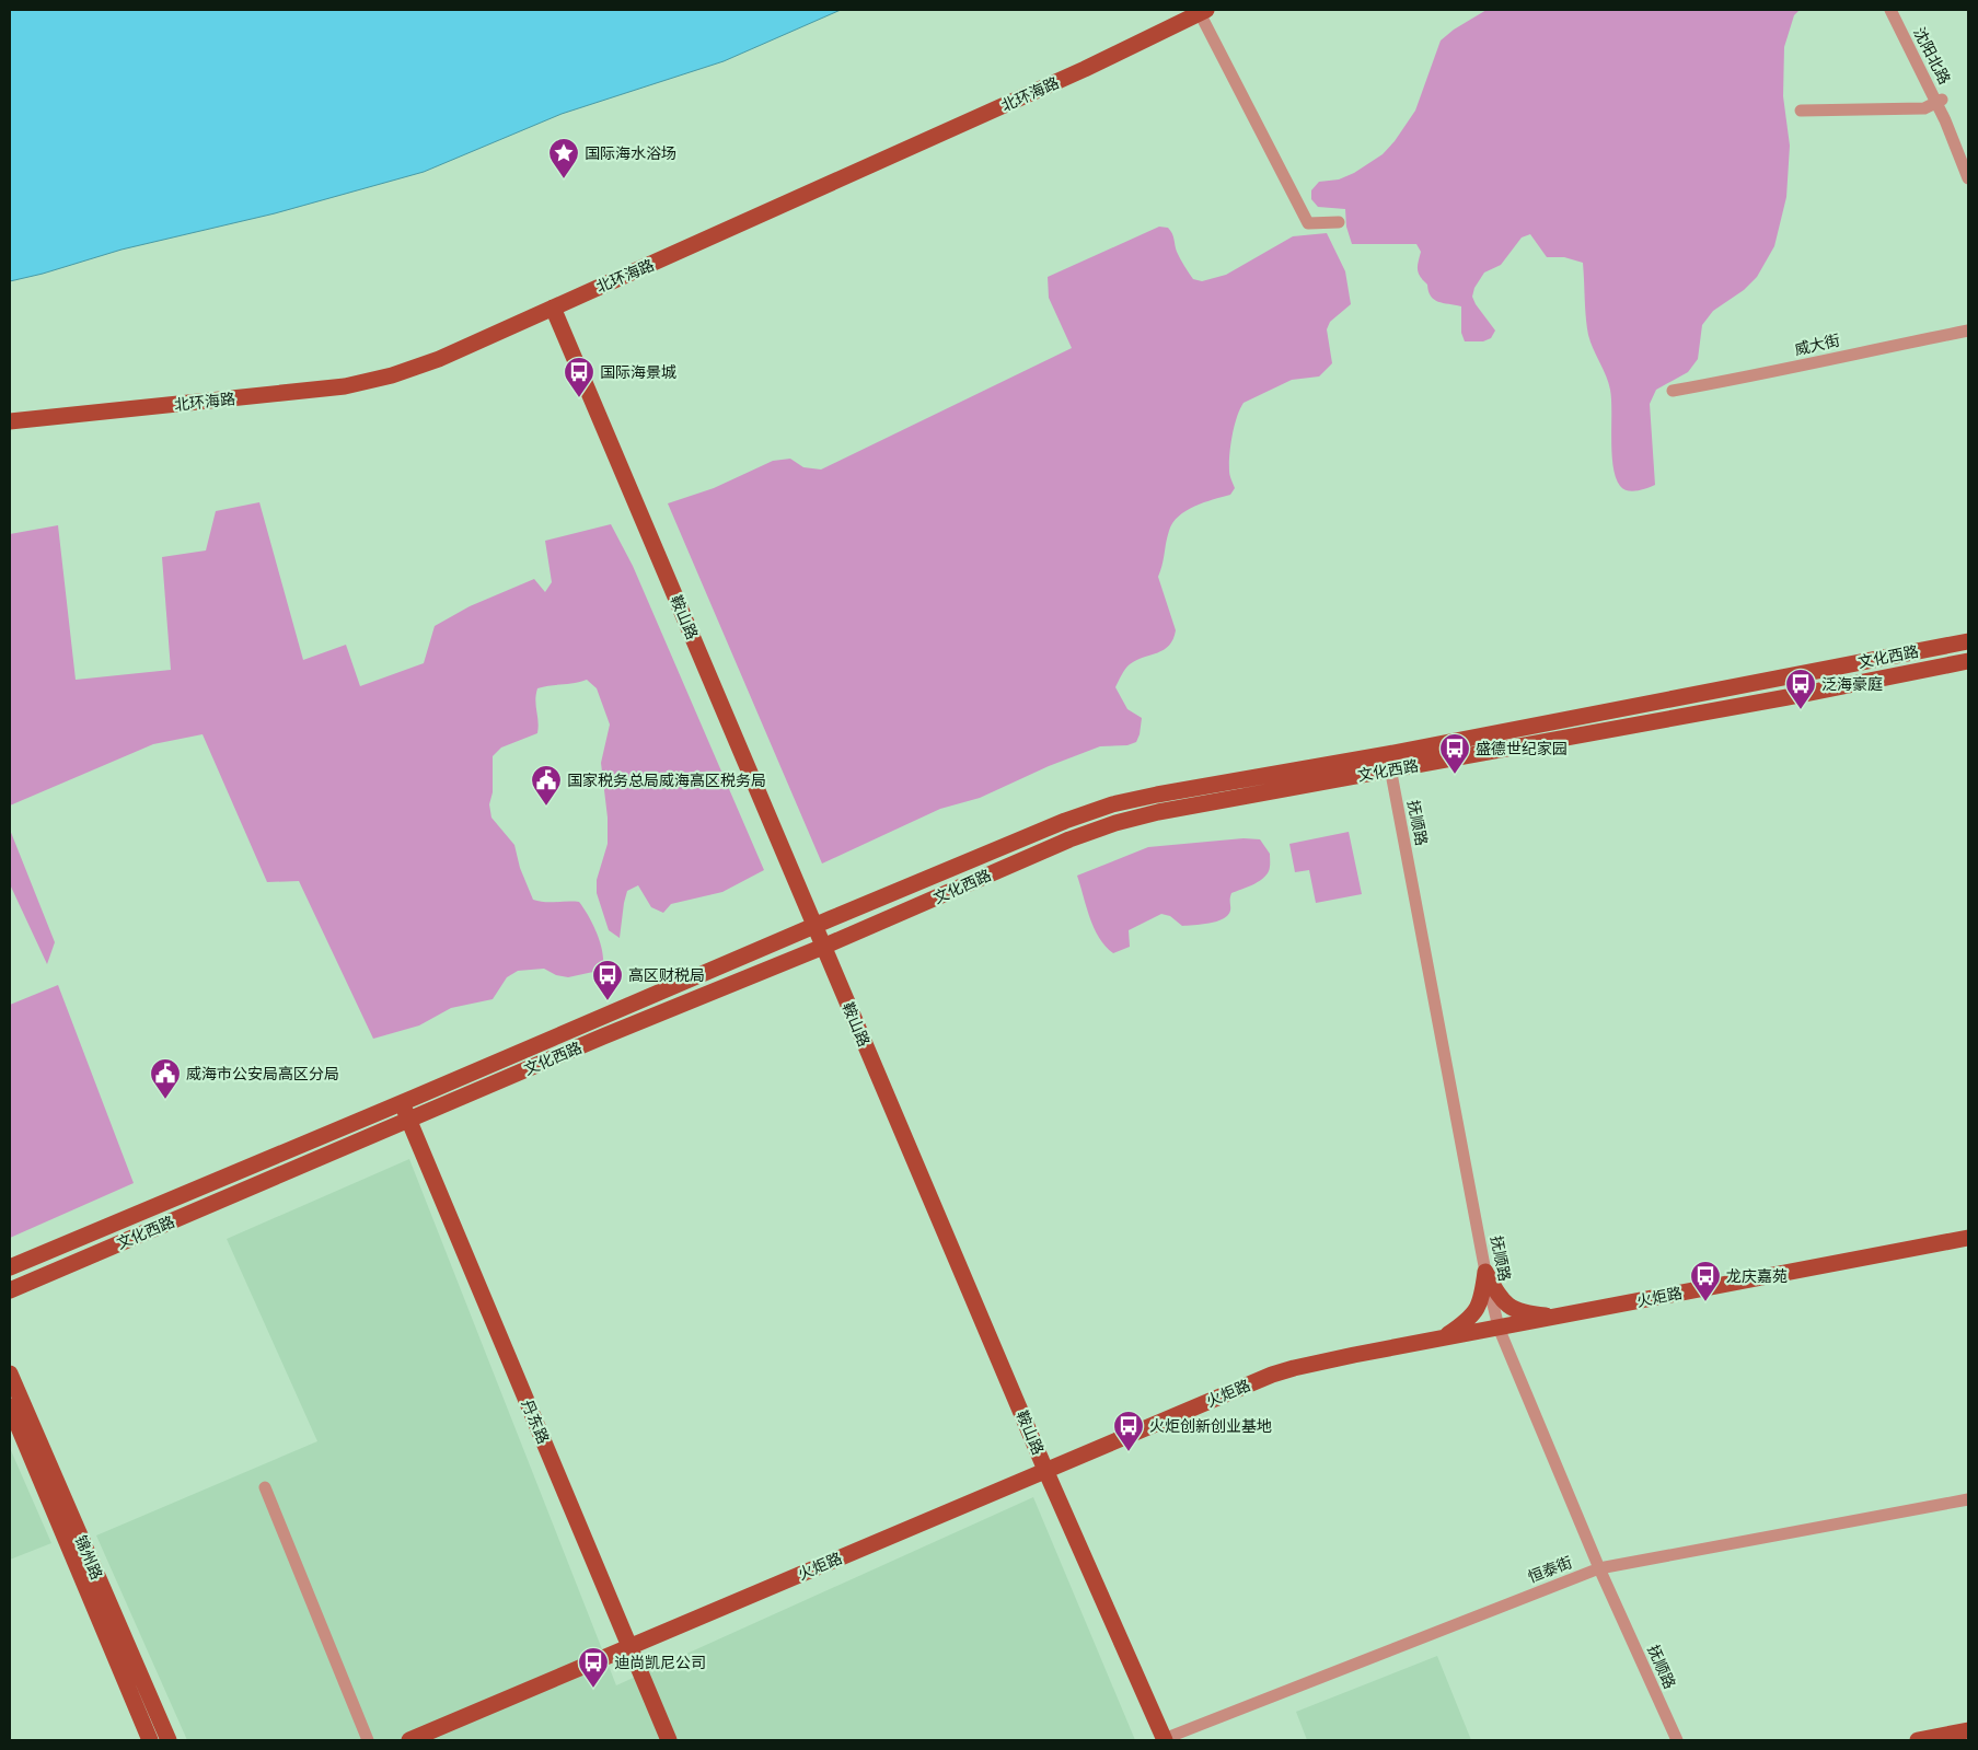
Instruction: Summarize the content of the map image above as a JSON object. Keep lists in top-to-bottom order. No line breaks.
{"streets":{"main road":["北环海路","鞍山路","文化西路","火炬路","丹东路","锦州路"],"street":["沈阳北路","威大街","抚顺路","恒泰街"]},"crossings":[["北环海路","鞍山路"],["鞍山路","文化西路"],["鞍山路","火炬路"],["鞍山路","恒泰街"],["文化西路","抚顺路"],["文化西路","丹东路"],["抚顺路","火炬路"],["抚顺路","恒泰街"],["火炬路","丹东路"]],"places":{"place":["国际海水浴场"],"bus stop":["国际海景城","泛海豪庭","盛德世纪家园","高区财税局","龙庆嘉苑","火炬创新创业基地","迪尚凯尼公司"],"public building":["国家税务总局威海高区税务局","威海市公安局高区分局"]}}
